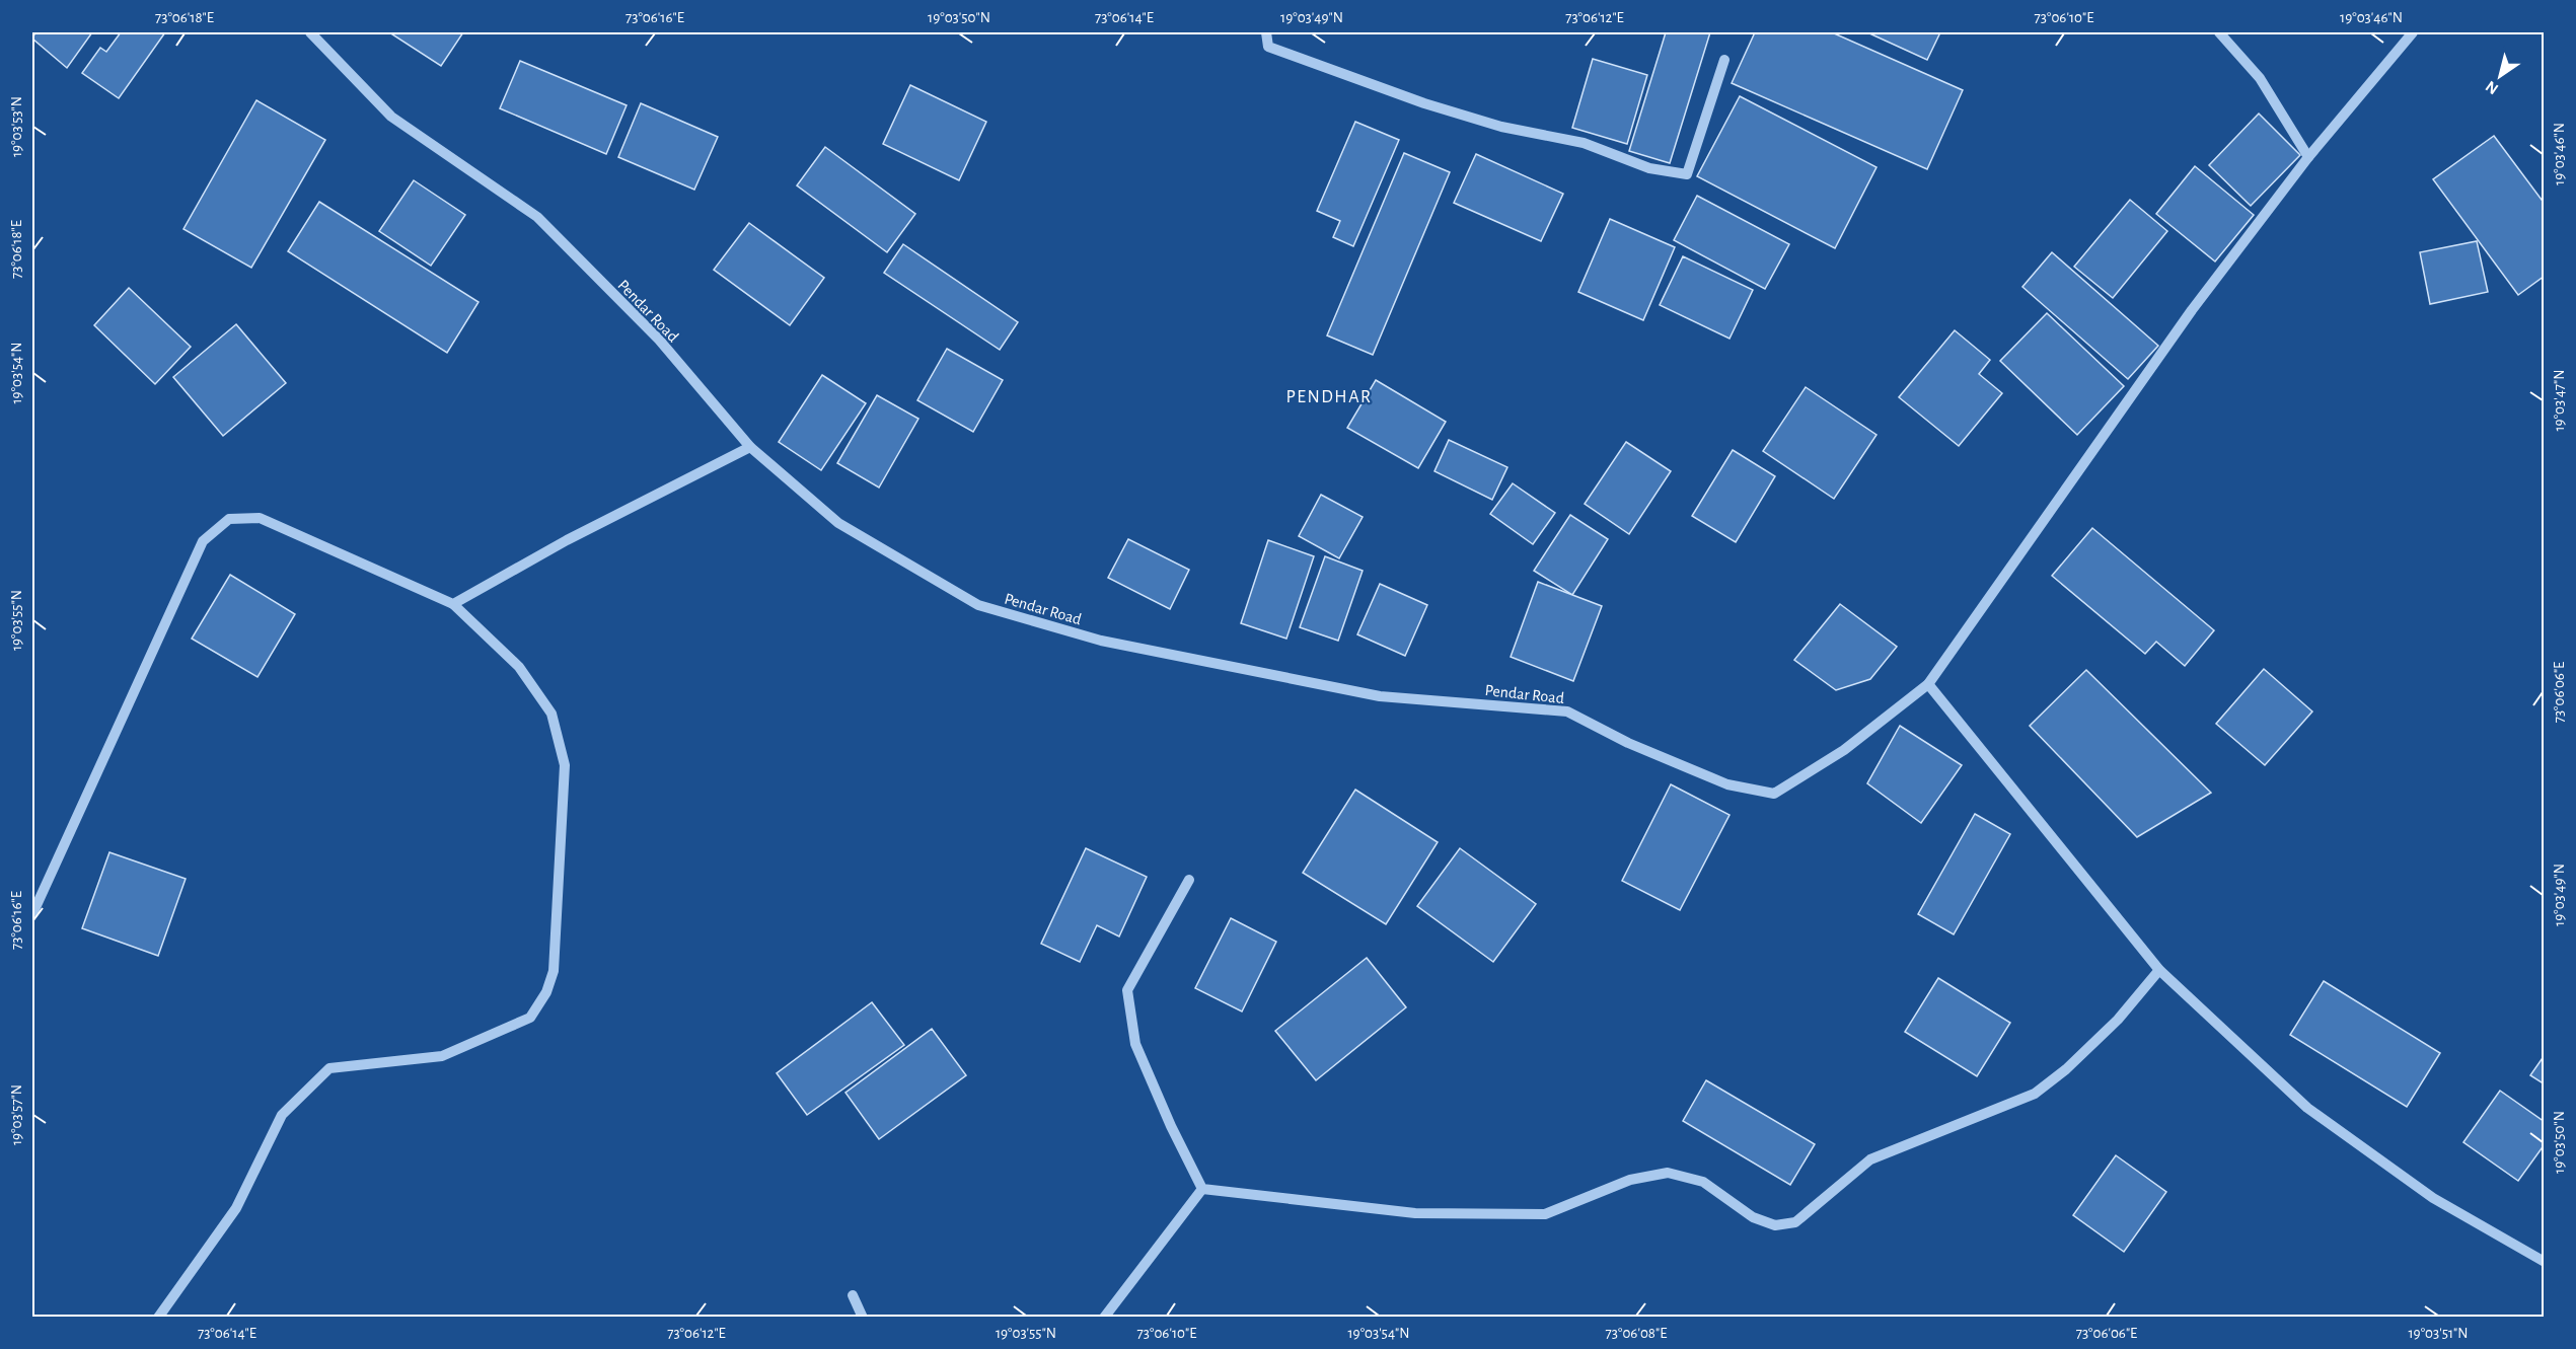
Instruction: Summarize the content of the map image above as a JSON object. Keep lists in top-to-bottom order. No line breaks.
{"streets":{"street":["Pendar Road"]},"districts":["PENDHAR"],"north":"bottom left","coordinates":["73°06'18\"E","73°06'16\"E","19°03'50\"N","73°06'14\"E","19°03'49\"N","73°06'12\"E","73°06'10\"E","19°03'46\"N","19°03'53\"N","19°03'54\"N","19°03'47\"N","19°03'55\"N","73°06'06\"E","19°03'57\"N","73°06'08\"E","19°03'51\"N"]}
